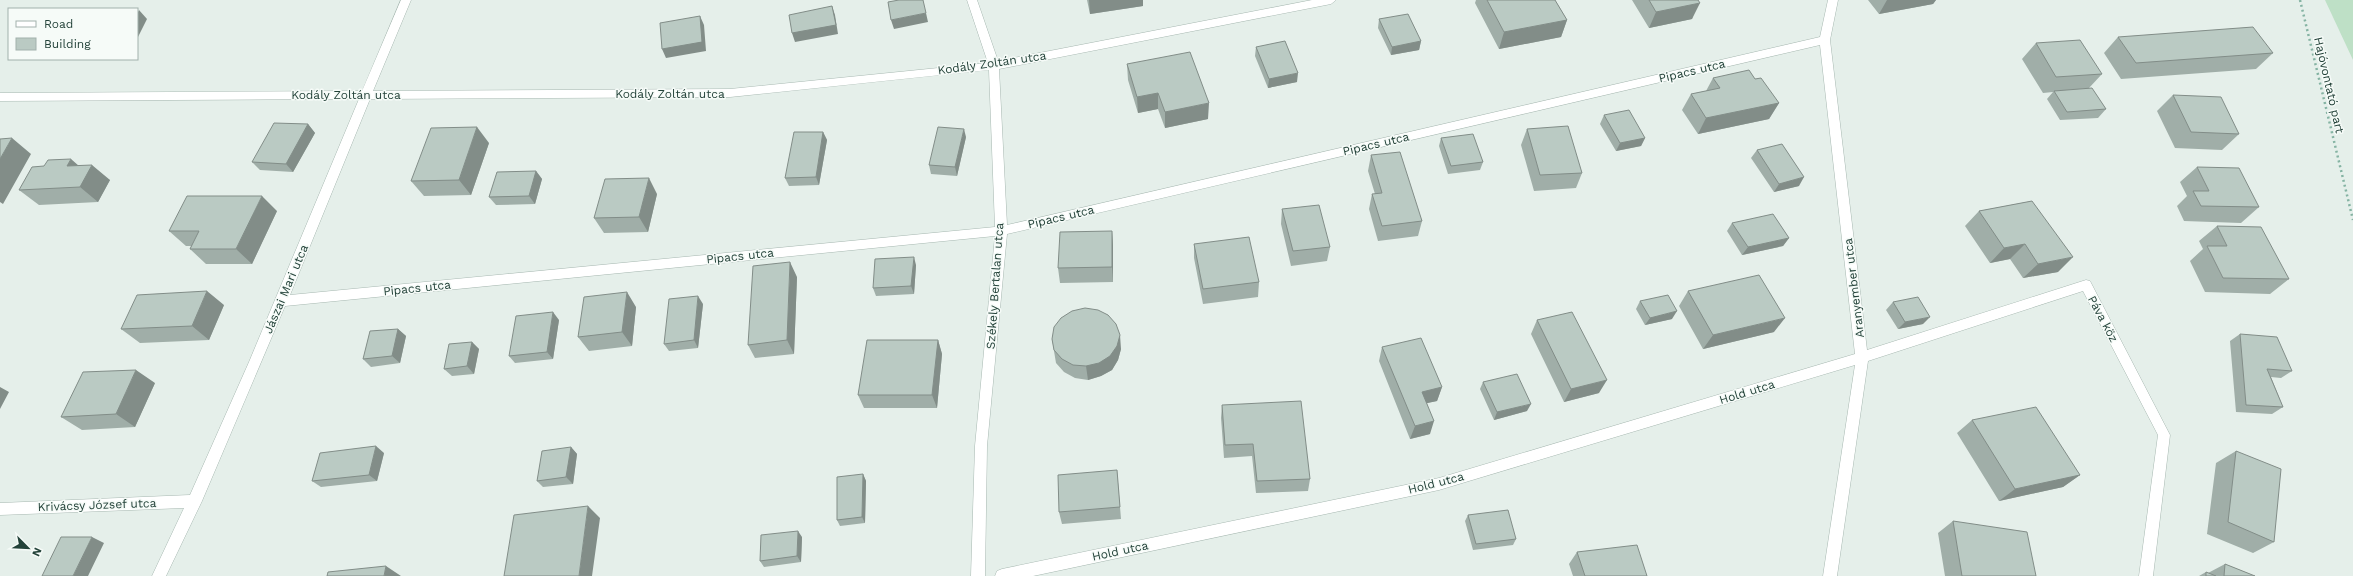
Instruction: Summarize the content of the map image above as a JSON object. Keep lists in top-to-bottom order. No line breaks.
{"streets":{"street":["Kodály Zoltán utca","Pipacs utca","Székely Bertalan utca","Aranyember utca","Jászai Mari utca","Páva köz","Hold utca","Krivácsy József utca"],"path":["Hajóvontató part"]},"crossings":[["Kodály Zoltán utca","Székely Bertalan utca"],["Kodály Zoltán utca","Jászai Mari utca"],["Pipacs utca","Székely Bertalan utca"],["Pipacs utca","Aranyember utca"],["Pipacs utca","Jászai Mari utca"],["Aranyember utca","Páva köz"],["Aranyember utca","Hold utca"],["Jászai Mari utca","Krivácsy József utca"],["Páva köz","Hold utca"]],"legend":["Road","Building"],"north":"bottom right"}
